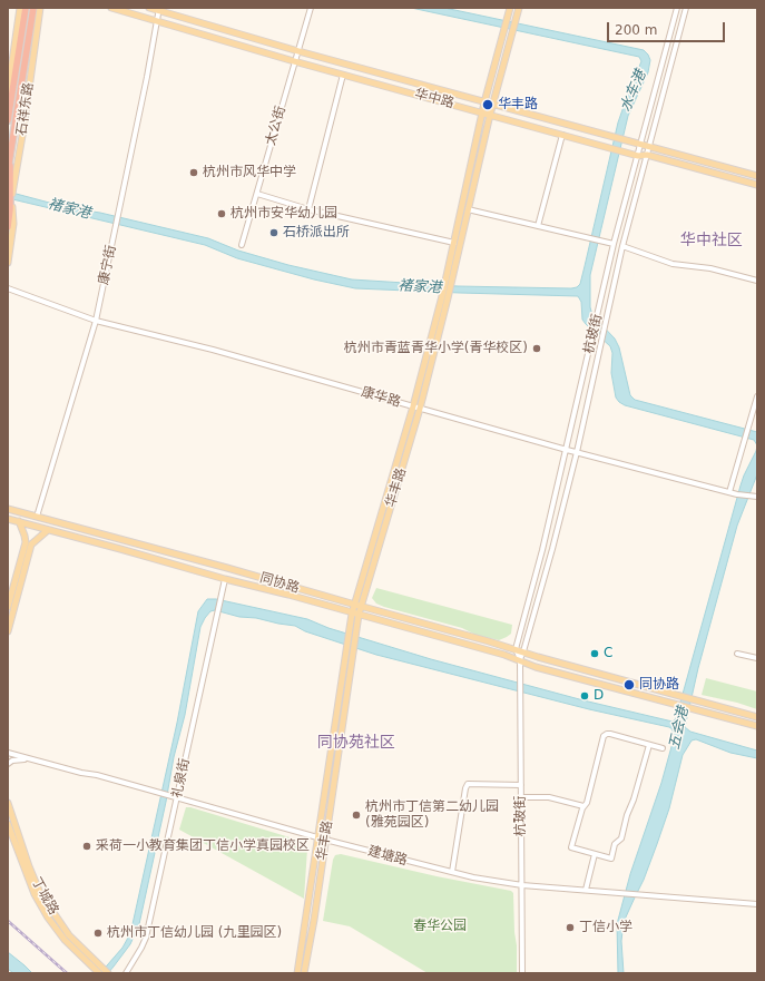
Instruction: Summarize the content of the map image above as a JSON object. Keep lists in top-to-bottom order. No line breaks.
{"streets":{"main road":["华中路","石祥东路","华丰路","同协路","丁城路"],"street":["太公街","康宁街","杭玻街","康华路","礼泉街","建塘路"]},"crossings":[["华中路","太公街"],["华中路","康宁街"],["华中路","杭玻街"],["华中路","华丰路"],["康宁街","康华路"],["康宁街","同协路"],["杭玻街","康华路"],["杭玻街","同协路"],["杭玻街","建塘路"],["康华路","华丰路"],["华丰路","同协路"],["华丰路","建塘路"],["同协路","礼泉街"],["礼泉街","建塘路"]],"districts":["华中社区","同协苑社区"],"water":["水车港","褚家港","五会港"],"parks":["春华公园"],"places":["华丰路","杭州市风华中学","杭州市安华幼儿园","石桥派出所","杭州市青蓝青华小学(青华校区)","C","同协路","D","杭州市丁信第二幼儿园 (雅苑园区)","采荷一小教育集团丁信小学真园校区","丁信小学","杭州市丁信幼儿园 (九里园区)"],"scale_bar":"200 m"}
